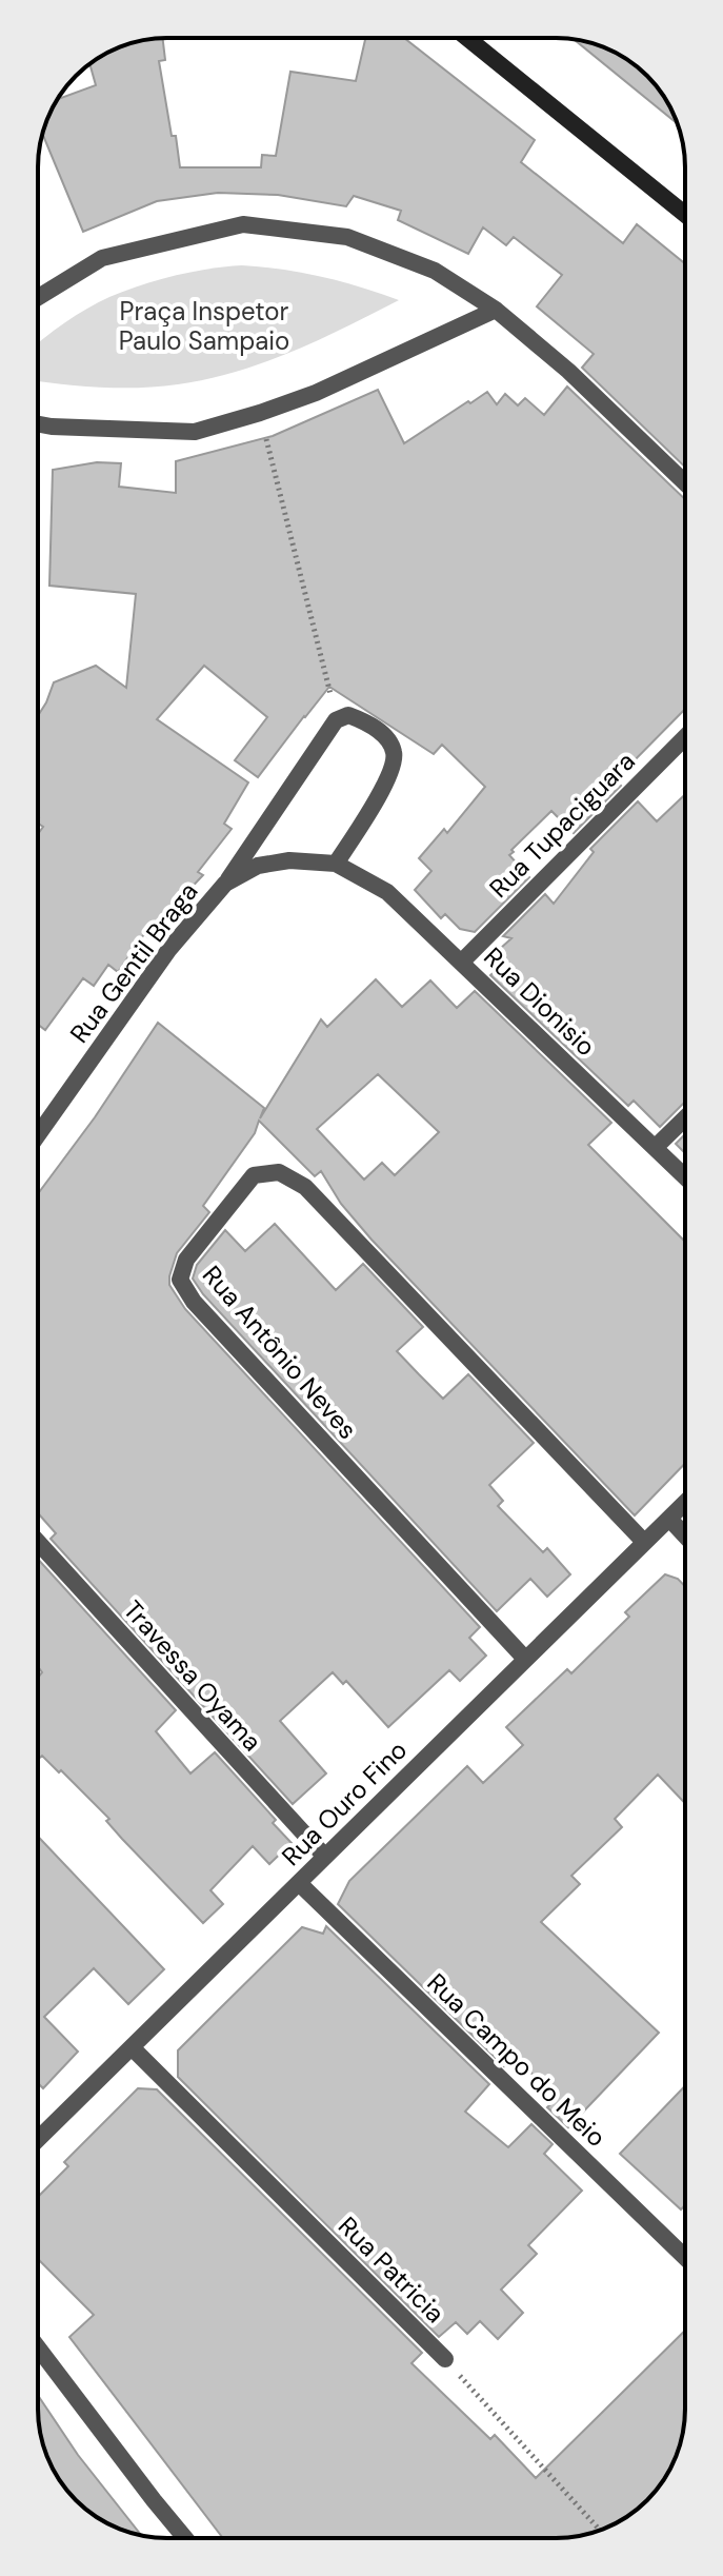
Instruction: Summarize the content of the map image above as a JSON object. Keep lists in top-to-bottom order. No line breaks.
{"streets":{"street":["Rua Tupaciguara","Rua Gentil Braga","Rua Dionisio","Rua Antônio Neves","Travessa Oyama","Rua Ouro Fino","Rua Campo do Meio","Rua Patricia"]},"crossings":[["Rua Tupaciguara","Rua Dionisio"],["Rua Gentil Braga","Rua Dionisio"],["Rua Antônio Neves","Rua Ouro Fino"],["Travessa Oyama","Rua Ouro Fino"],["Rua Ouro Fino","Rua Campo do Meio"],["Rua Ouro Fino","Rua Patricia"]],"parks":["Praça Inspetor Paulo Sampaio"]}
